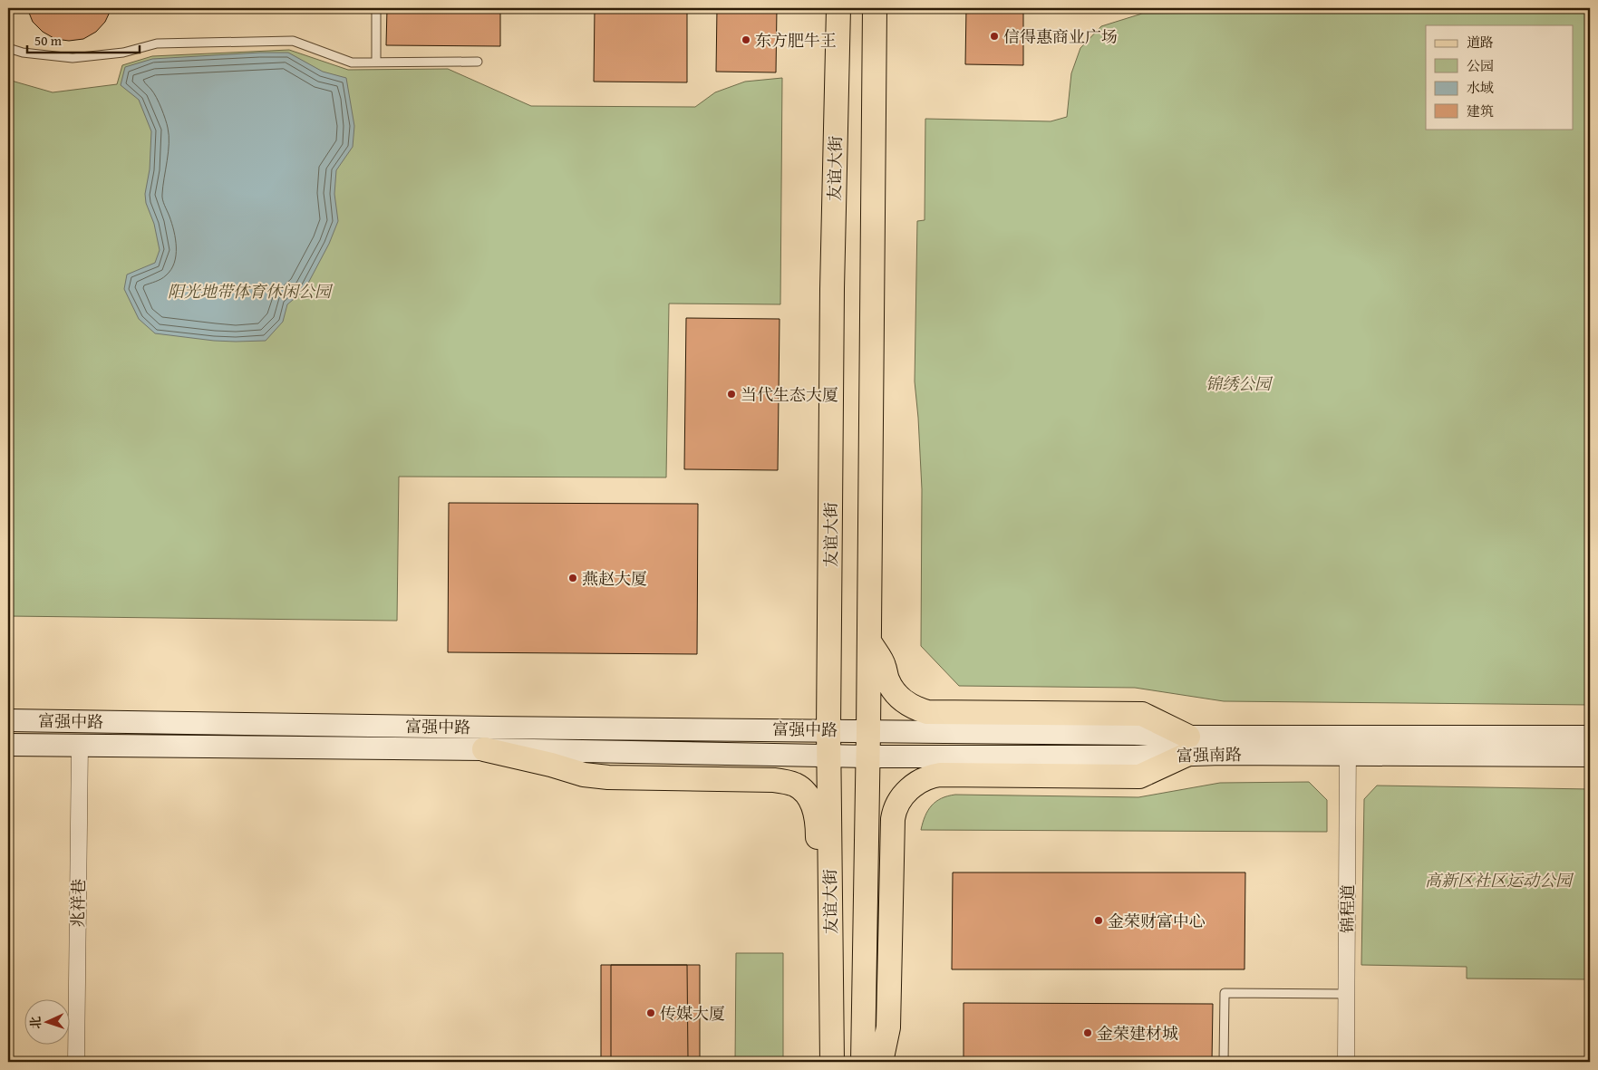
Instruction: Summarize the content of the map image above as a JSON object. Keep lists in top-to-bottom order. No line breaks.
{"streets":{"main road":["友谊大街","富强中路","富强南路"],"street":["兆祥巷","锦程道"]},"crossings":[["友谊大街","富强中路"],["友谊大街","富强南路"],["富强中路","富强南路"],["富强中路","兆祥巷"],["富强南路","锦程道"]],"parks":["阳光地带体育休闲公园","锦绣公园","高新区社区运动公园"],"places":["信得惠商业广场","东方肥牛王","当代生态大厦","燕赵大厦","金荣财富中心","传媒大厦","金荣建材城"],"legend":["道路","公园","水域","建筑"],"scale_bar":"50 m","north":"left"}
